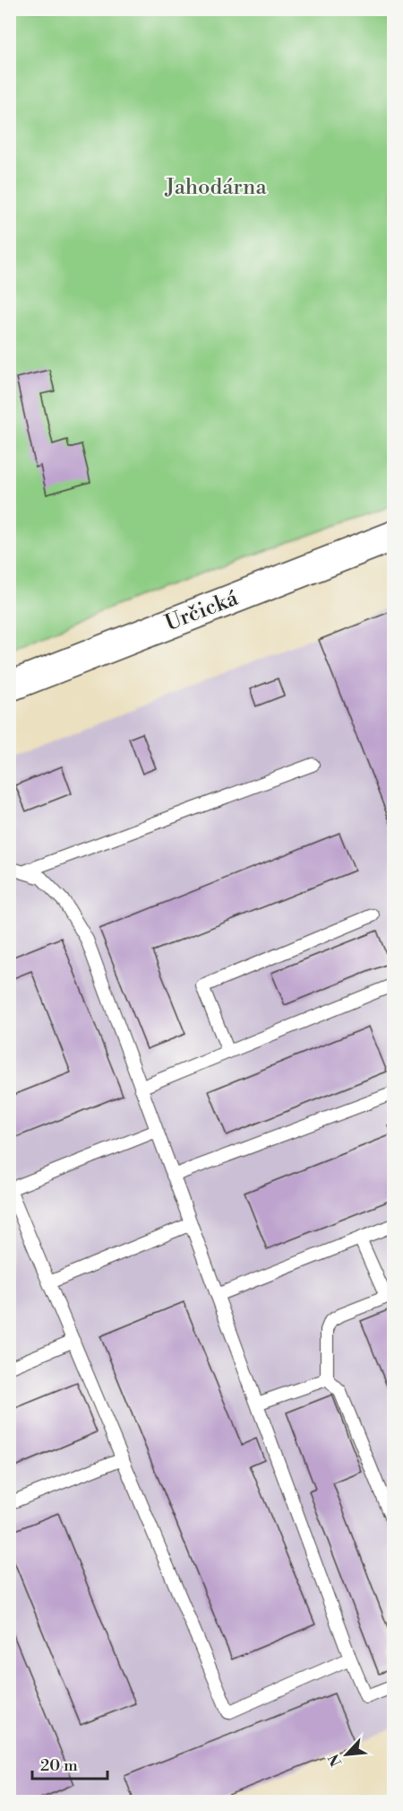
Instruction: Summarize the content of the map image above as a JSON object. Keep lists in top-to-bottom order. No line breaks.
{"streets":{"street":["Určická"]},"parks":["Jahodárna"],"scale_bar":"20 m","north":"bottom left"}
